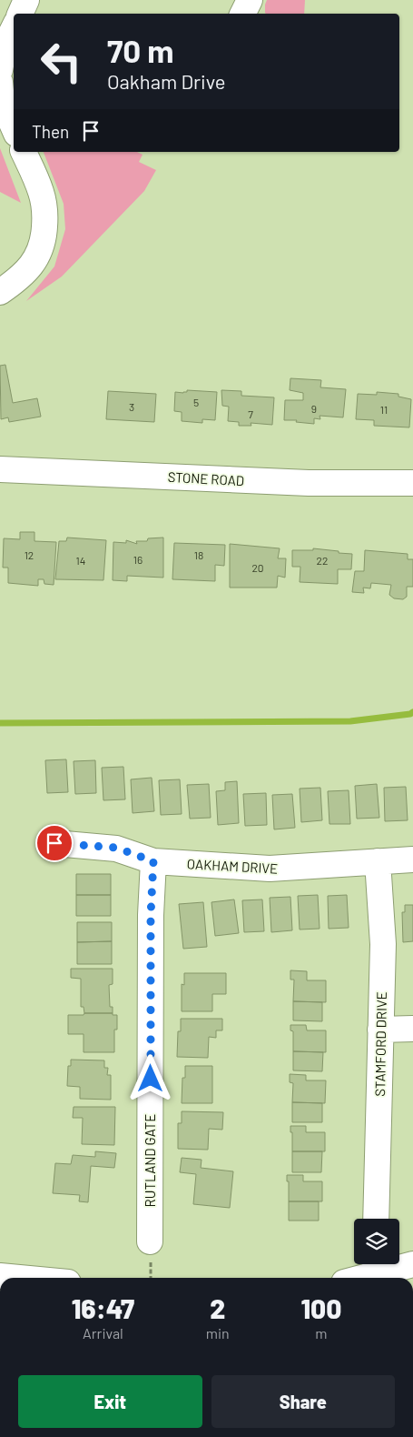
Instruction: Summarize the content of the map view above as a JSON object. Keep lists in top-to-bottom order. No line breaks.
{"streets":{"street":["STONE ROAD","OAKHAM DRIVE","STAMFORD DRIVE","RUTLAND GATE"]},"crossings":[["OAKHAM DRIVE","STAMFORD DRIVE"],["OAKHAM DRIVE","RUTLAND GATE"]],"house_numbers":["5","3","9","11","7","12","18","16","14","22","20"],"page":{"turn":["70 m","Oakham Drive"],"then":"Then","eta":["16:47","Arrival","2","min","100","m"],"buttons":["Exit","Share"]}}
